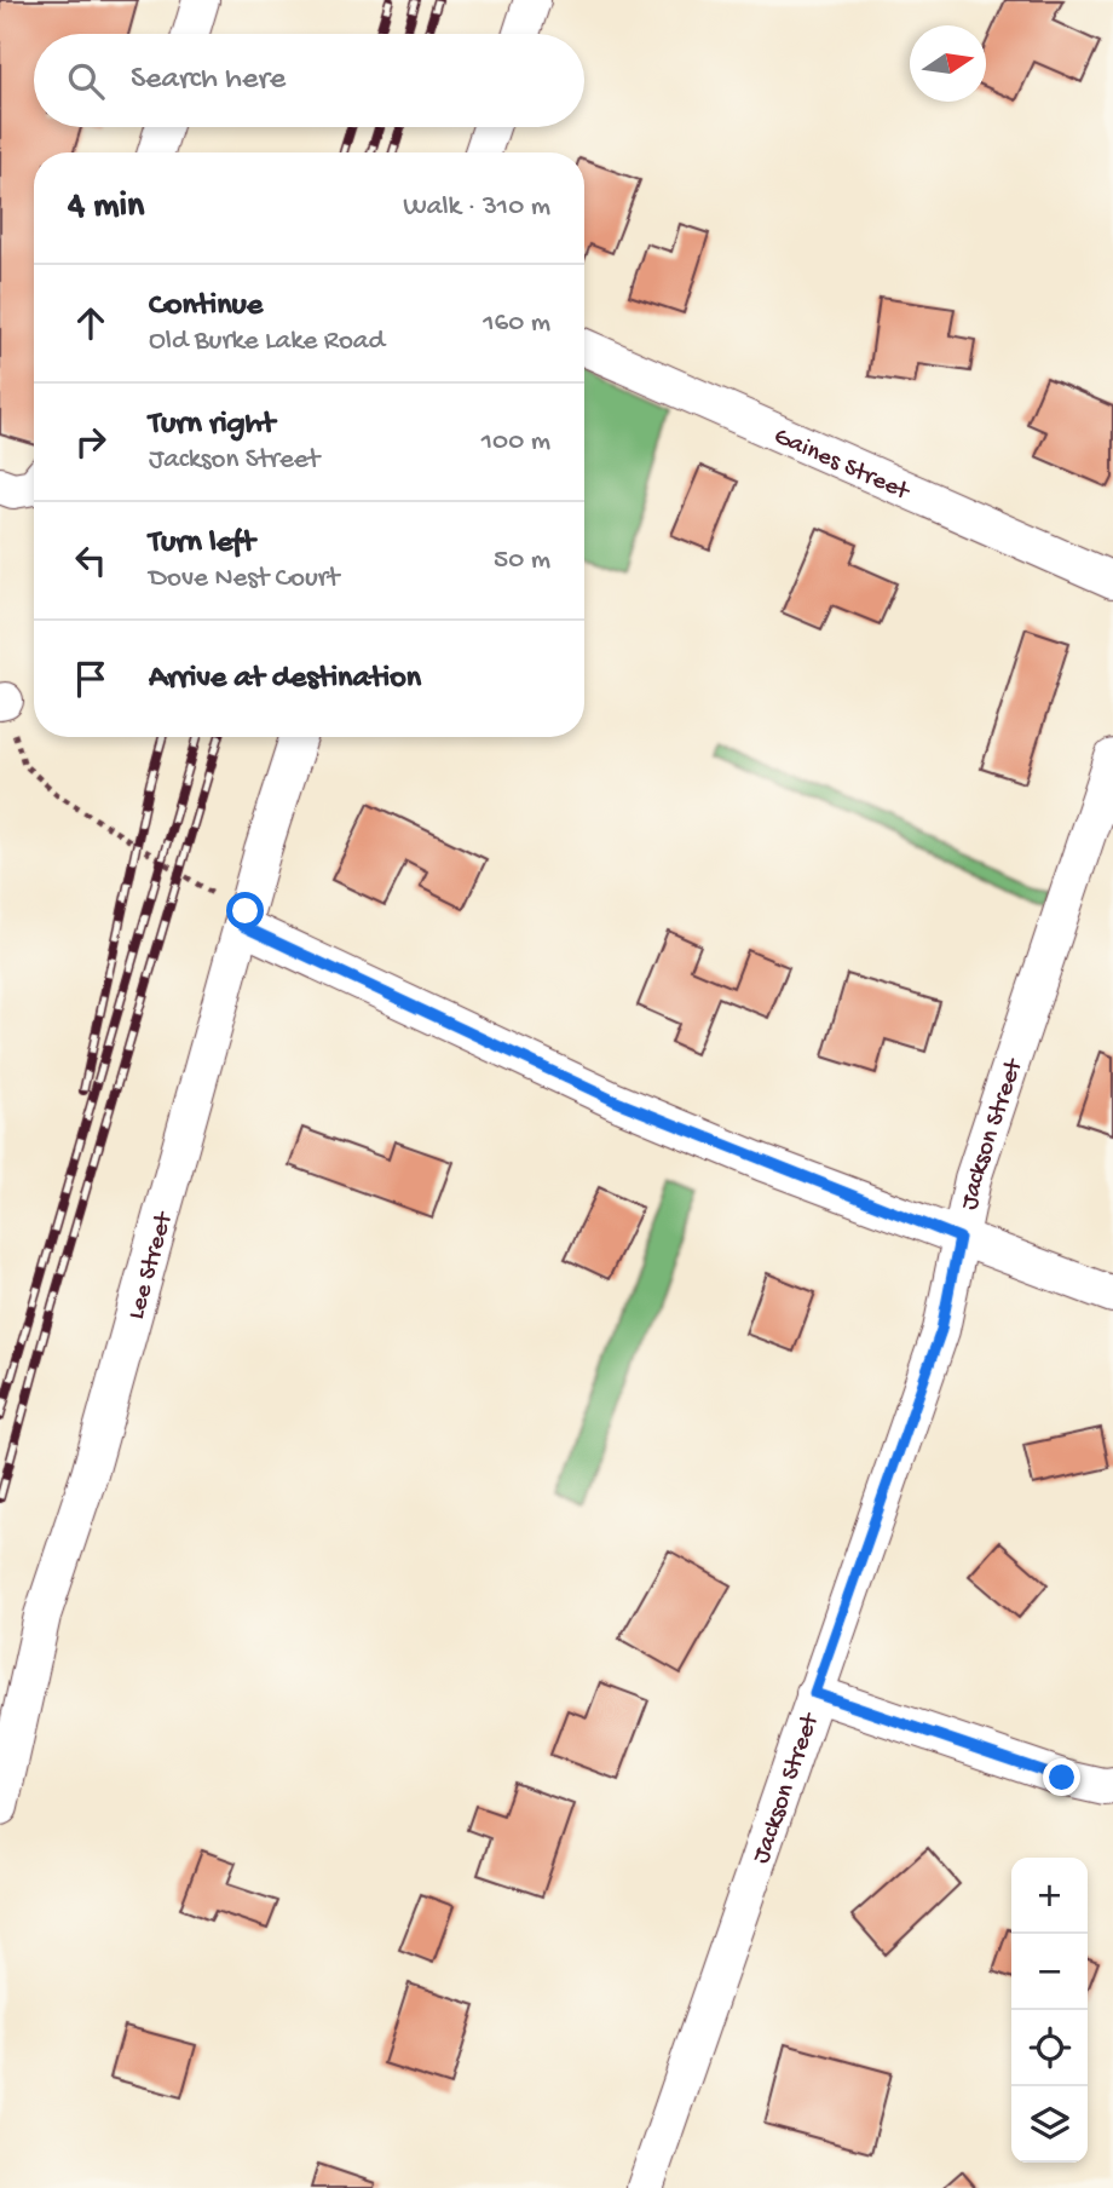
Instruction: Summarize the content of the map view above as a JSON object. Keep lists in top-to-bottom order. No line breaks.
{"streets":{"street":["Gaines Street","Jackson Street","Lee Street"]},"north":"right","page":{"search":"Search here","heading":["4 min","Walk · 310 m"],"list":[["Continue","Old Burke Lake Road","160 m"],["Turn right","Jackson Street","100 m"],["Turn left","Dove Nest Court","50 m"],"Arrive at destination"],"map_buttons":["+","−"]}}
